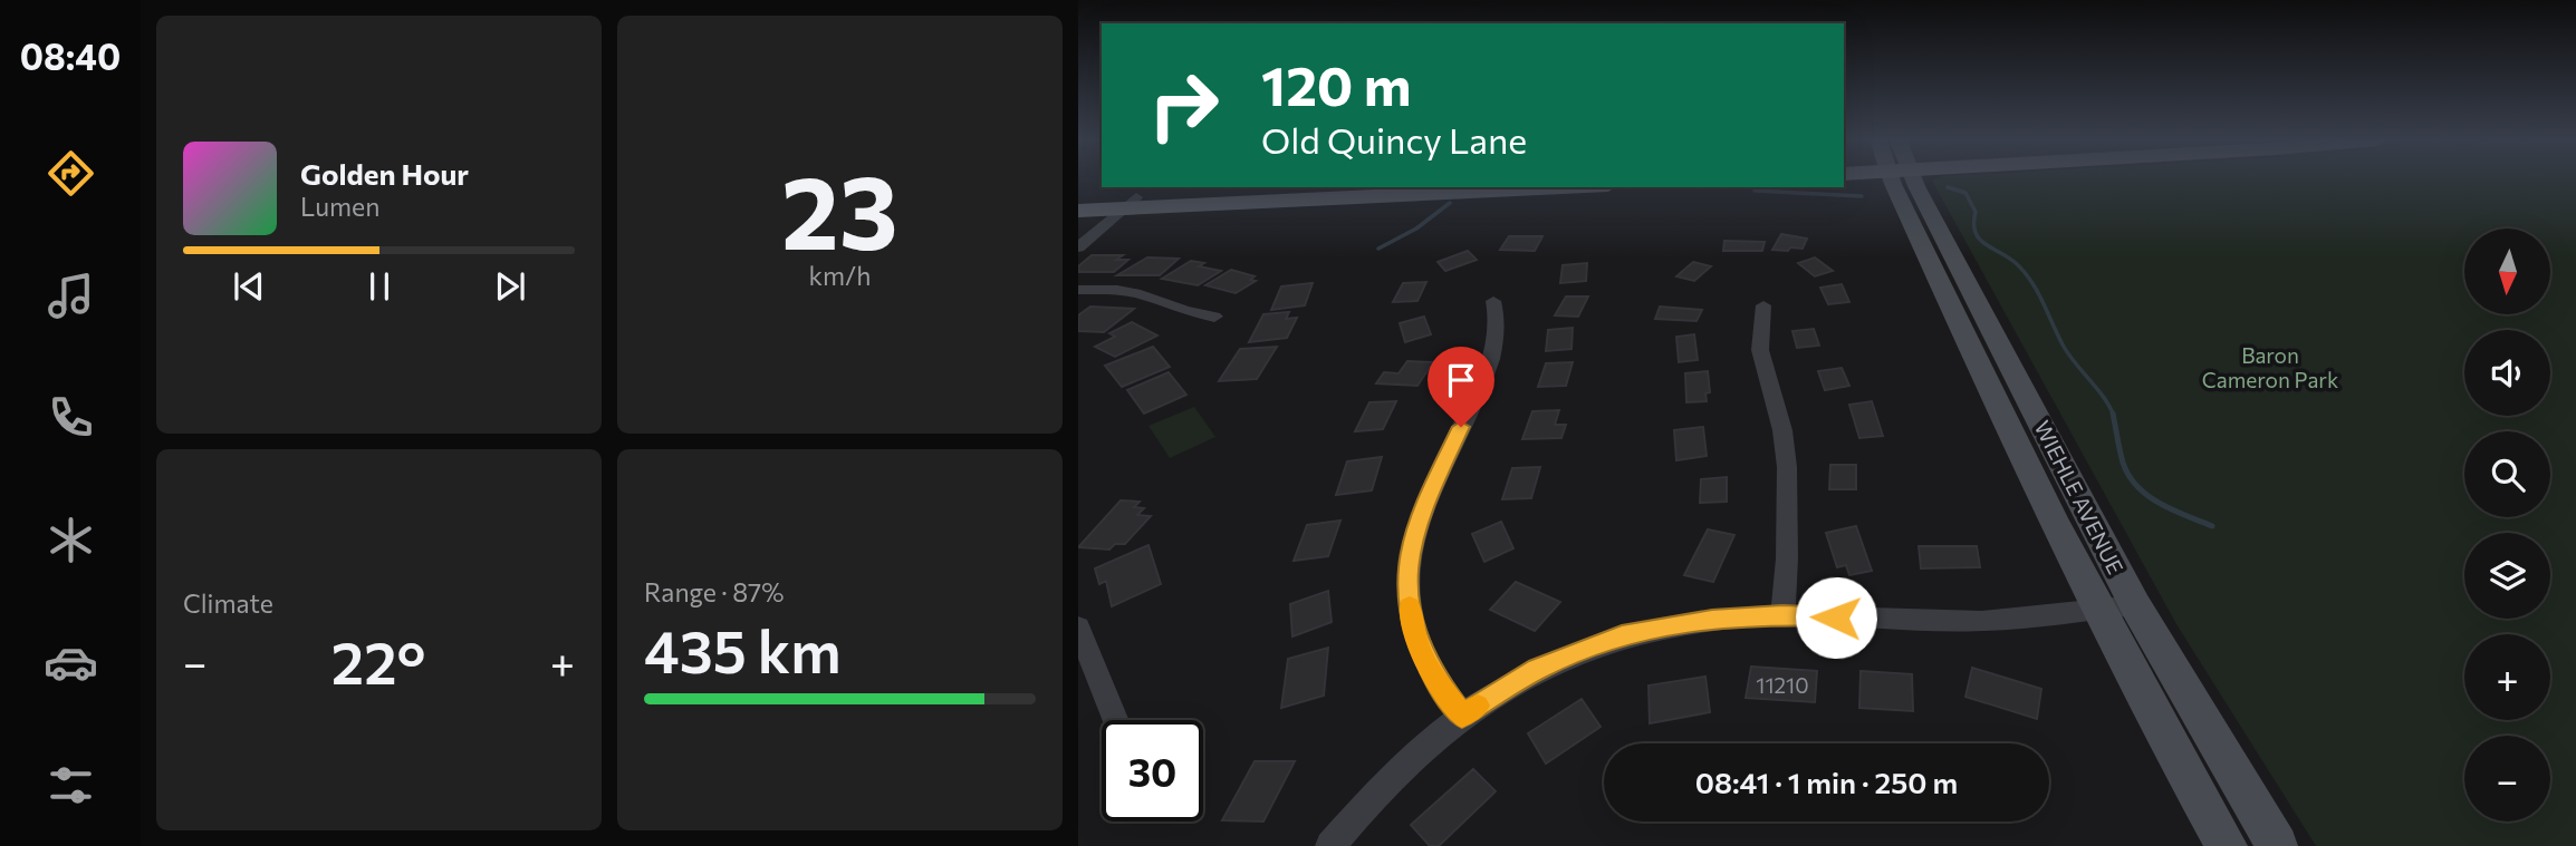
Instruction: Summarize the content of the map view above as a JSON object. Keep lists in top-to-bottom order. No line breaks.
{"streets":{"main road":["WIEHLE AVENUE"]},"parks":["Baron Cameron Park"],"house_numbers":["11210"],"north":"bottom","page":{"tabs":"08:40","tile":[["23","km/h"],"Climate",["Range · 87%","435 km"]],"turn":["120 m","Old Quincy Lane"],"song":["Golden Hour","Lumen"],"map_buttons":["+","−"],"heat":["−","22°","+"],"limit":"30","trip":"08:41 · 1 min · 250 m"}}
